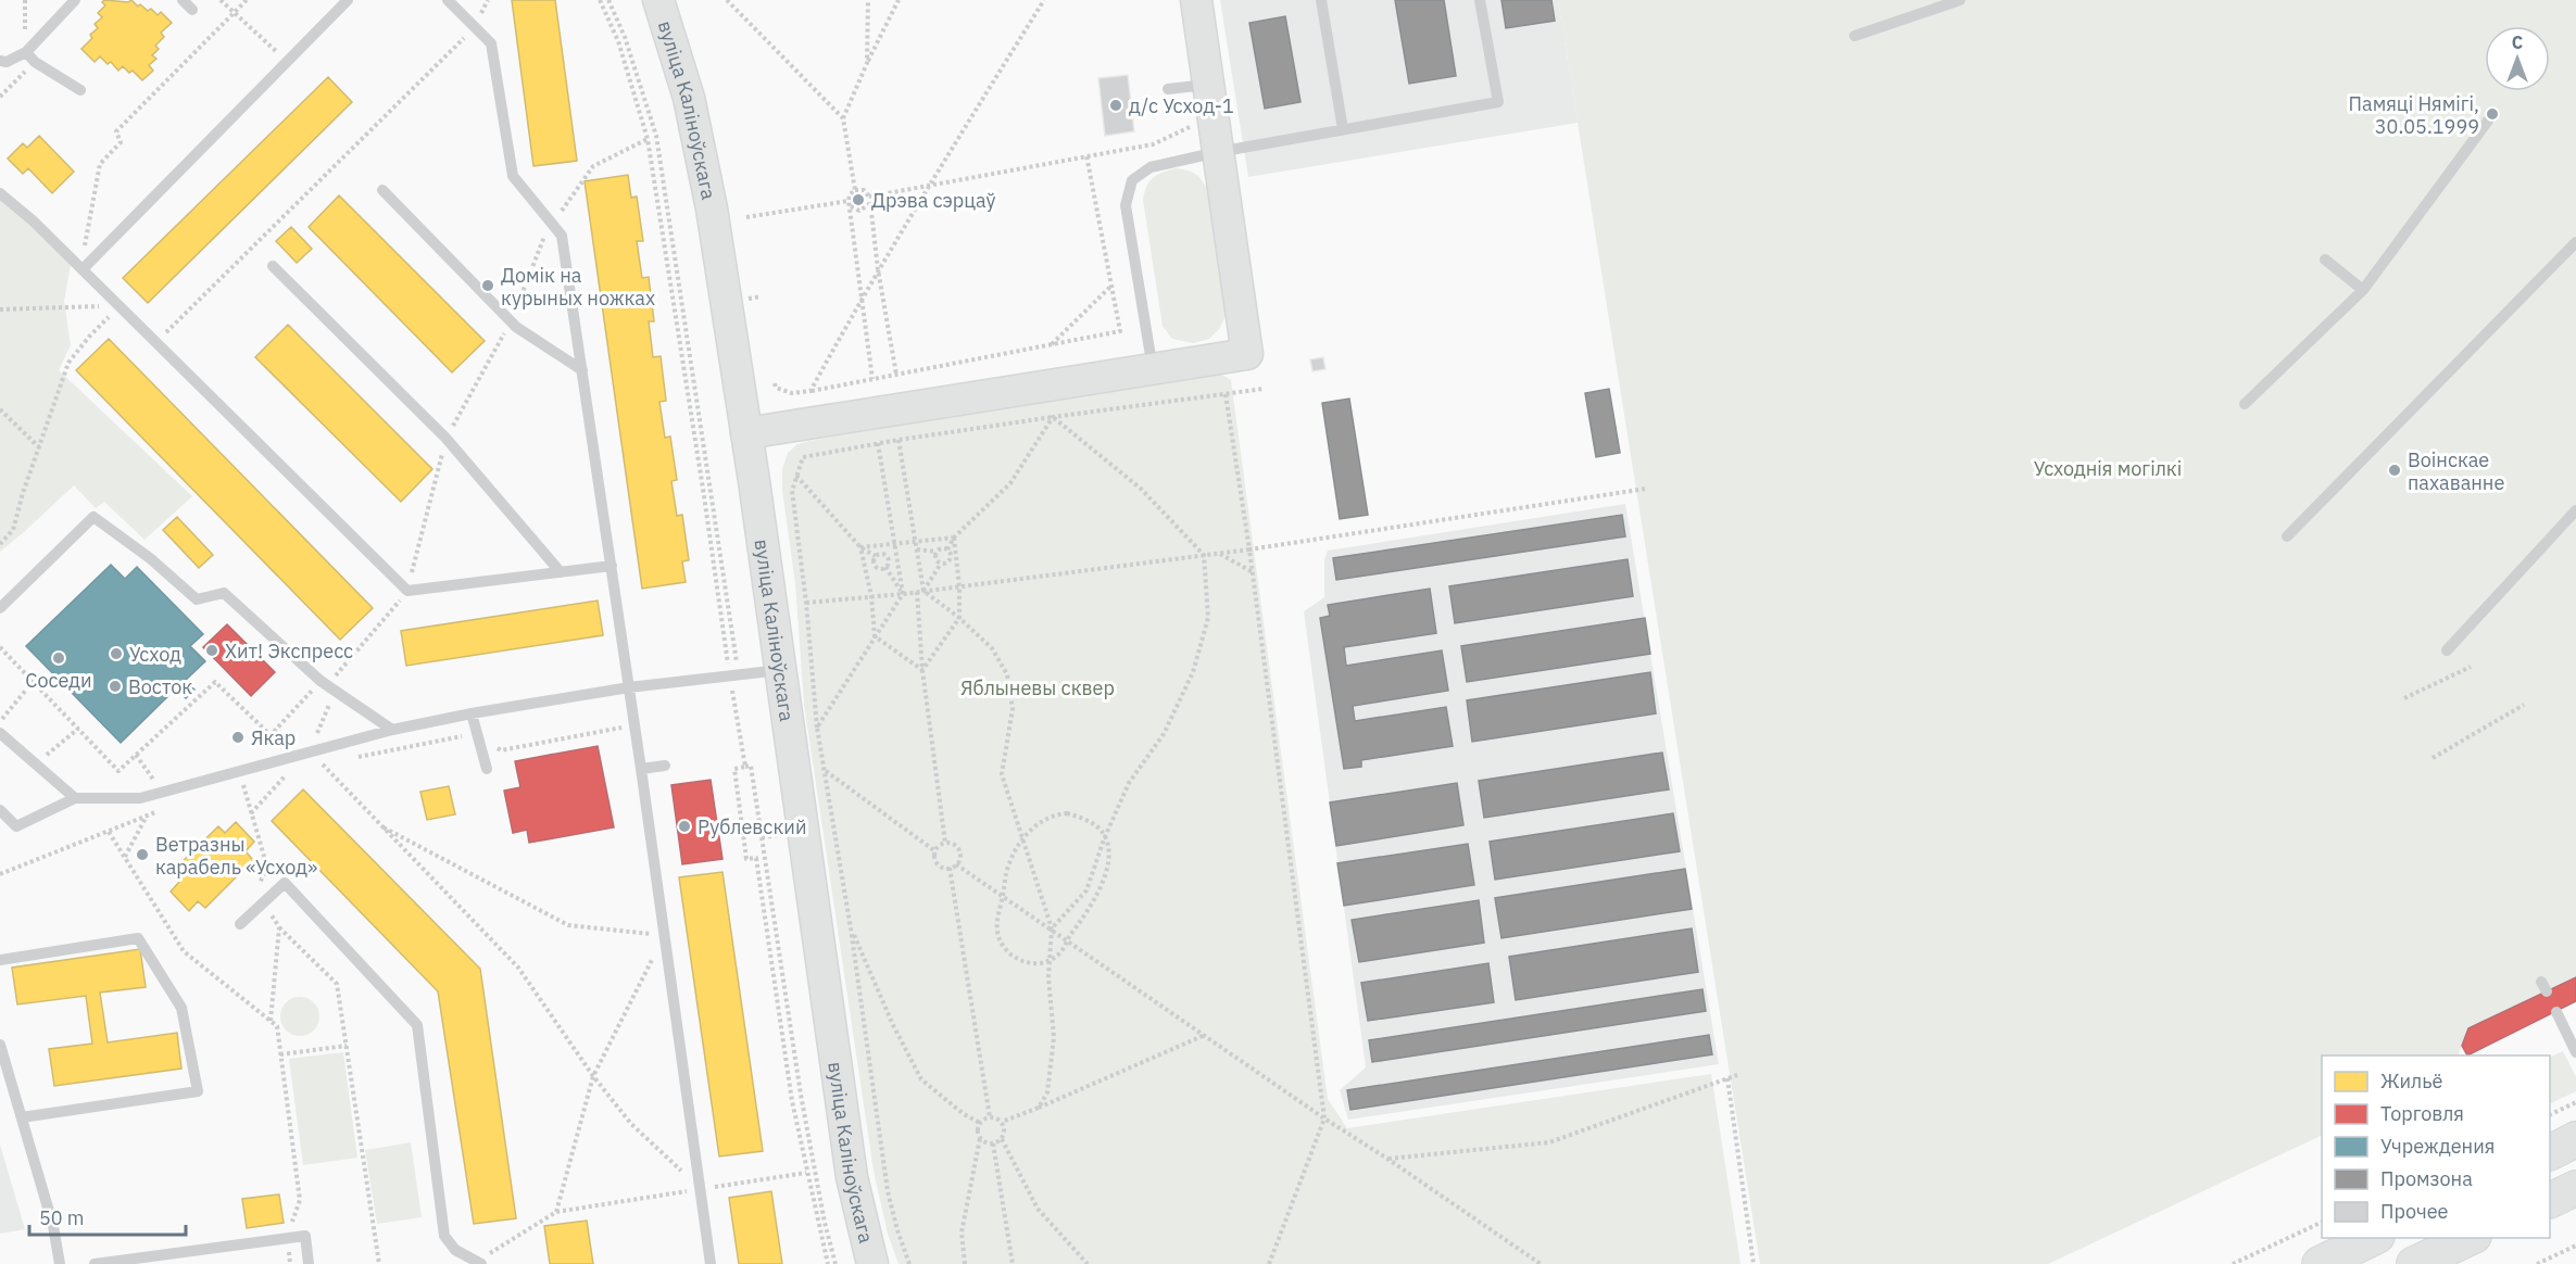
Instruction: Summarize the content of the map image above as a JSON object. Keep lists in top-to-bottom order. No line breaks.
{"streets":{"main road":["вуліца Каліноўскага"]},"parks":["Усходнія могілкі","Яблыневы сквер"],"places":["д/с Усход-1","Памяці Нямігі, 30.05.1999","Дрэва сэрцаў","Домік на курыных ножках","Воінскае пахаванне","Хит! Экспресс","Усход","Соседи","Восток","Якар","Рублевский","Ветразны карабель «Усход»"],"legend":["Жильё","Торговля","Учреждения","Промзона","Прочее"],"scale_bar":"50 m","north":"top"}
